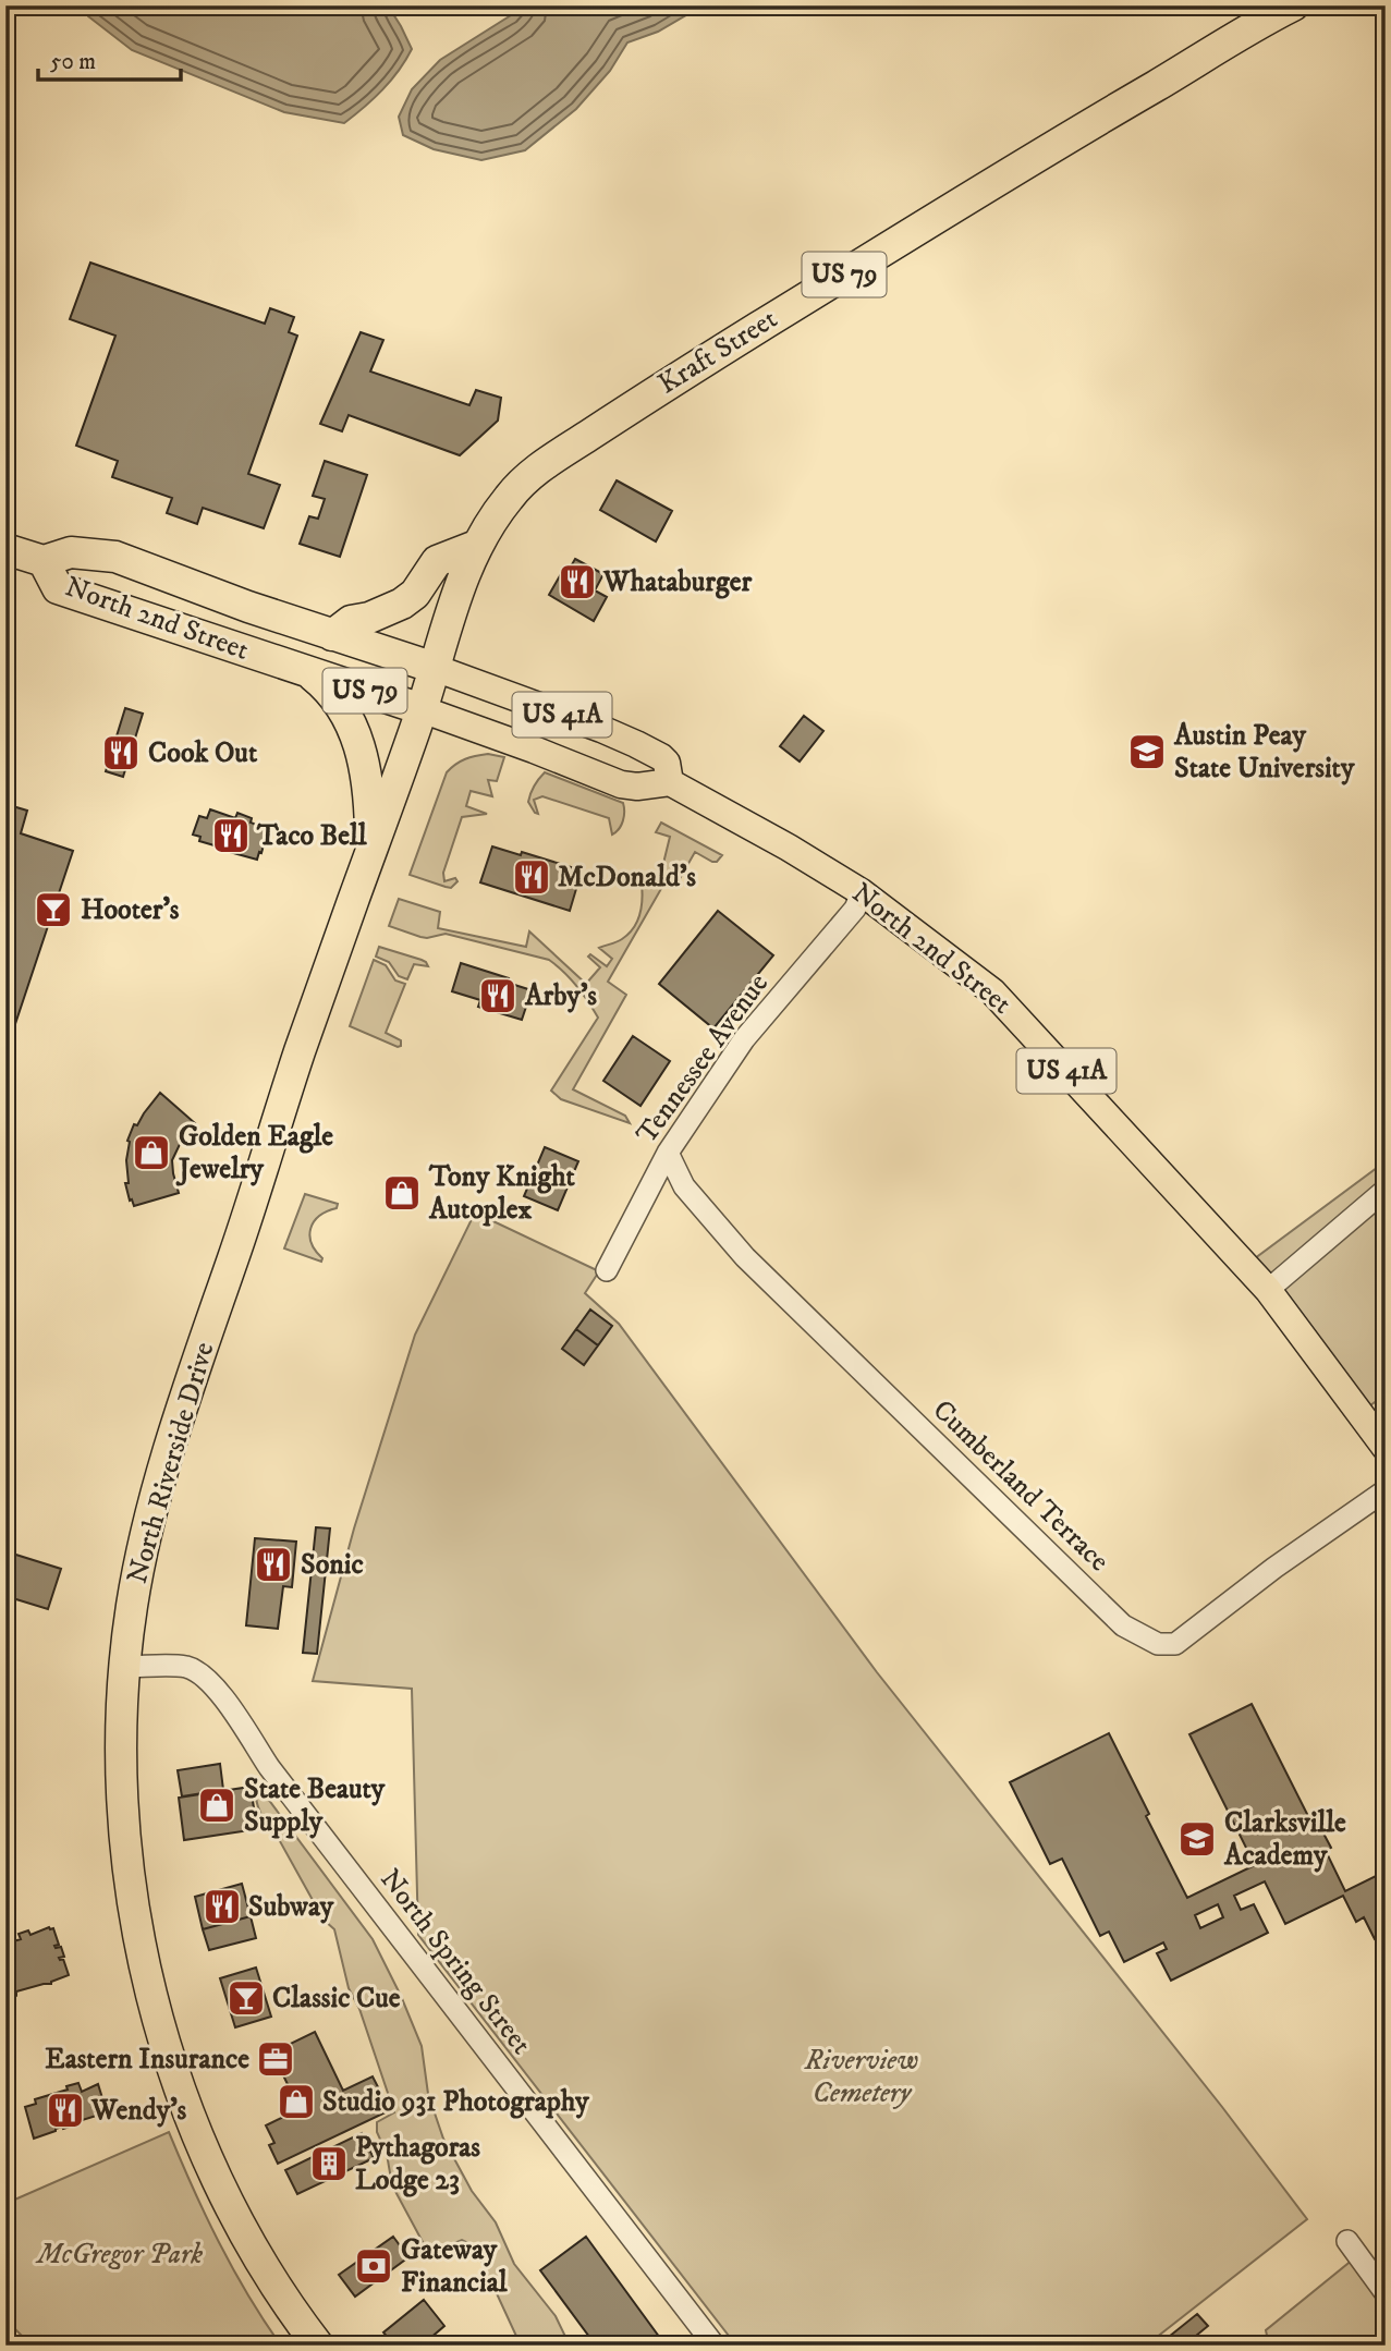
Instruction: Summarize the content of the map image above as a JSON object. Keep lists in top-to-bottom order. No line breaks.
{"streets":{"highway":["US 79","Kraft Street","North 2nd Street","US 41A","North Riverside Drive"],"street":["Tennessee Avenue","Cumberland Terrace","North Spring Street"]},"crossings":[["US 79","Kraft Street"],["US 79","North 2nd Street"],["Kraft Street","North 2nd Street"],["Kraft Street","North Riverside Drive"],["North 2nd Street","Tennessee Avenue"],["North 2nd Street","North Riverside Drive"],["Tennessee Avenue","Cumberland Terrace"],["North Riverside Drive","North Spring Street"]],"parks":["Riverview Cemetery","McGregor Park"],"places":{"restaurant":["Whataburger","Cook Out","Taco Bell","McDonald's","Arby's","Sonic","Subway","Wendy's"],"school or university":["Austin Peay State University","Clarksville Academy"],"bar":["Hooter's","Classic Cue"],"shop":["Golden Eagle Jewelry","Tony Knight Autoplex","State Beauty Supply","Studio 931 Photography"],"office":["Eastern Insurance"],"building":["Pythagoras Lodge 23"],"bank":["Gateway Financial"]},"scale_bar":"50 m"}
